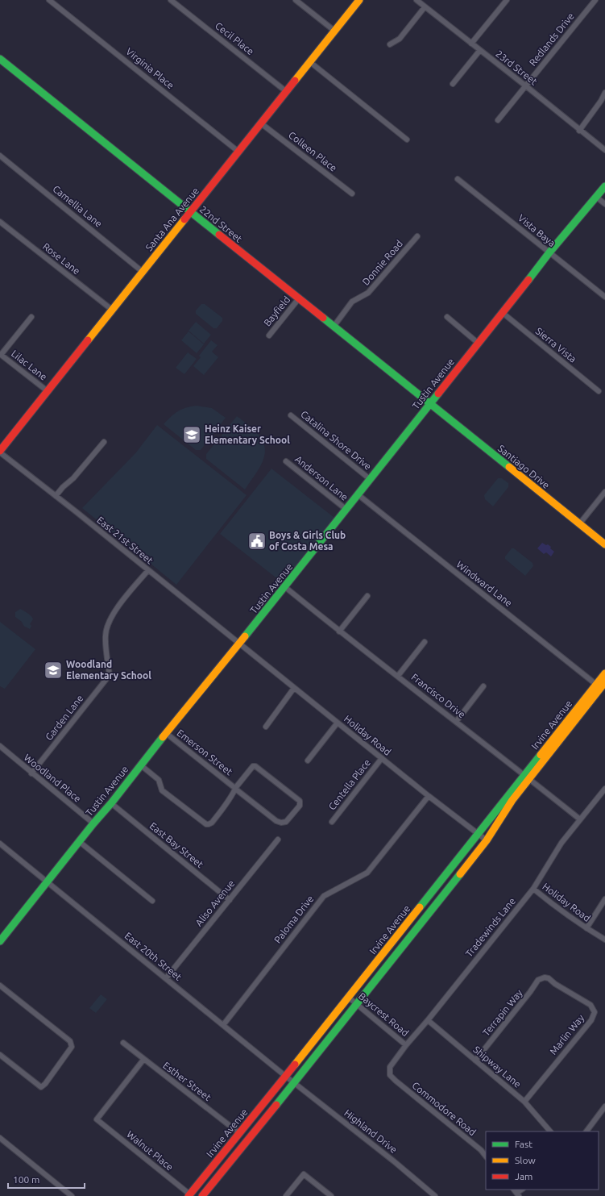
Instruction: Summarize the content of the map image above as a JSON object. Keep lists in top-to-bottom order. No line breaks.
{"streets":{"street":["Cecil Place","Redlands Drive","23rd Street","Virginia Place","Colleen Place","Camellia Lane","Santa Ana Avenue","22nd Street","Vista Baya","Rose Lane","Donnie Road","Bayfield","Sierra Vista","Lilac Lane","Tustin Avenue","Catalina Shore Drive","Santiago Drive","Anderson Lane","East 21st Street","Windward Lane","Francisco Drive","Garden Lane","Irvine Avenue","Holiday Road","Emerson Street","Woodland Place","Centella Place","East Bay Street","Aliso Avenue","Paloma Drive","Tradewinds Lane","East 20th Street","Terrapin Way","Baycrest Road","Marlin Way","Shipway Lane","Esther Street","Commodore Road","Highland Drive","Walnut Place"]},"crossings":[["Cecil Place","Santa Ana Avenue"],["Redlands Drive","23rd Street"],["Virginia Place","Santa Ana Avenue"],["Colleen Place","Santa Ana Avenue"],["Camellia Lane","Santa Ana Avenue"],["Santa Ana Avenue","22nd Street"],["Santa Ana Avenue","Rose Lane"],["Santa Ana Avenue","Lilac Lane"],["Santa Ana Avenue","East 21st Street"],["22nd Street","Donnie Road"],["22nd Street","Bayfield"],["22nd Street","Tustin Avenue"],["22nd Street","Santiago Drive"],["Vista Baya","Tustin Avenue"],["Sierra Vista","Tustin Avenue"],["Tustin Avenue","Catalina Shore Drive"],["Tustin Avenue","Santiago Drive"],["Tustin Avenue","Anderson Lane"],["Tustin Avenue","East 21st Street"],["Tustin Avenue","Windward Lane"],["Tustin Avenue","Francisco Drive"],["Tustin Avenue","Holiday Road"],["Tustin Avenue","Emerson Street"],["Tustin Avenue","Woodland Place"],["Tustin Avenue","East Bay Street"],["Tustin Avenue","East 20th Street"],["East 21st Street","Garden Lane"],["East 21st Street","Holiday Road"],["Windward Lane","Irvine Avenue"],["Francisco Drive","Irvine Avenue"],["Francisco Drive","Tradewinds Lane"],["Garden Lane","Woodland Place"],["Irvine Avenue","Holiday Road"],["Irvine Avenue","East 20th Street"],["Irvine Avenue","Baycrest Road"],["Irvine Avenue","Esther Street"],["Irvine Avenue","Highland Drive"],["Irvine Avenue","Walnut Place"],["Holiday Road","Centella Place"],["Holiday Road","Paloma Drive"],["Holiday Road","Tradewinds Lane"],["East Bay Street","Aliso Avenue"],["Aliso Avenue","East 20th Street"],["Paloma Drive","East 20th Street"],["Tradewinds Lane","Baycrest Road"],["Tradewinds Lane","Shipway Lane"],["Tradewinds Lane","Commodore Road"],["East 20th Street","Highland Drive"],["Terrapin Way","Marlin Way"],["Terrapin Way","Shipway Lane"],["Marlin Way","Shipway Lane"],["Esther Street","Walnut Place"]],"places":{"school or university":["Heinz Kaiser Elementary School","Woodland Elementary School"],"public building":["Boys & Girls Club of Costa Mesa"]},"legend":["Fast","Slow","Jam"],"scale_bar":"100 m"}
